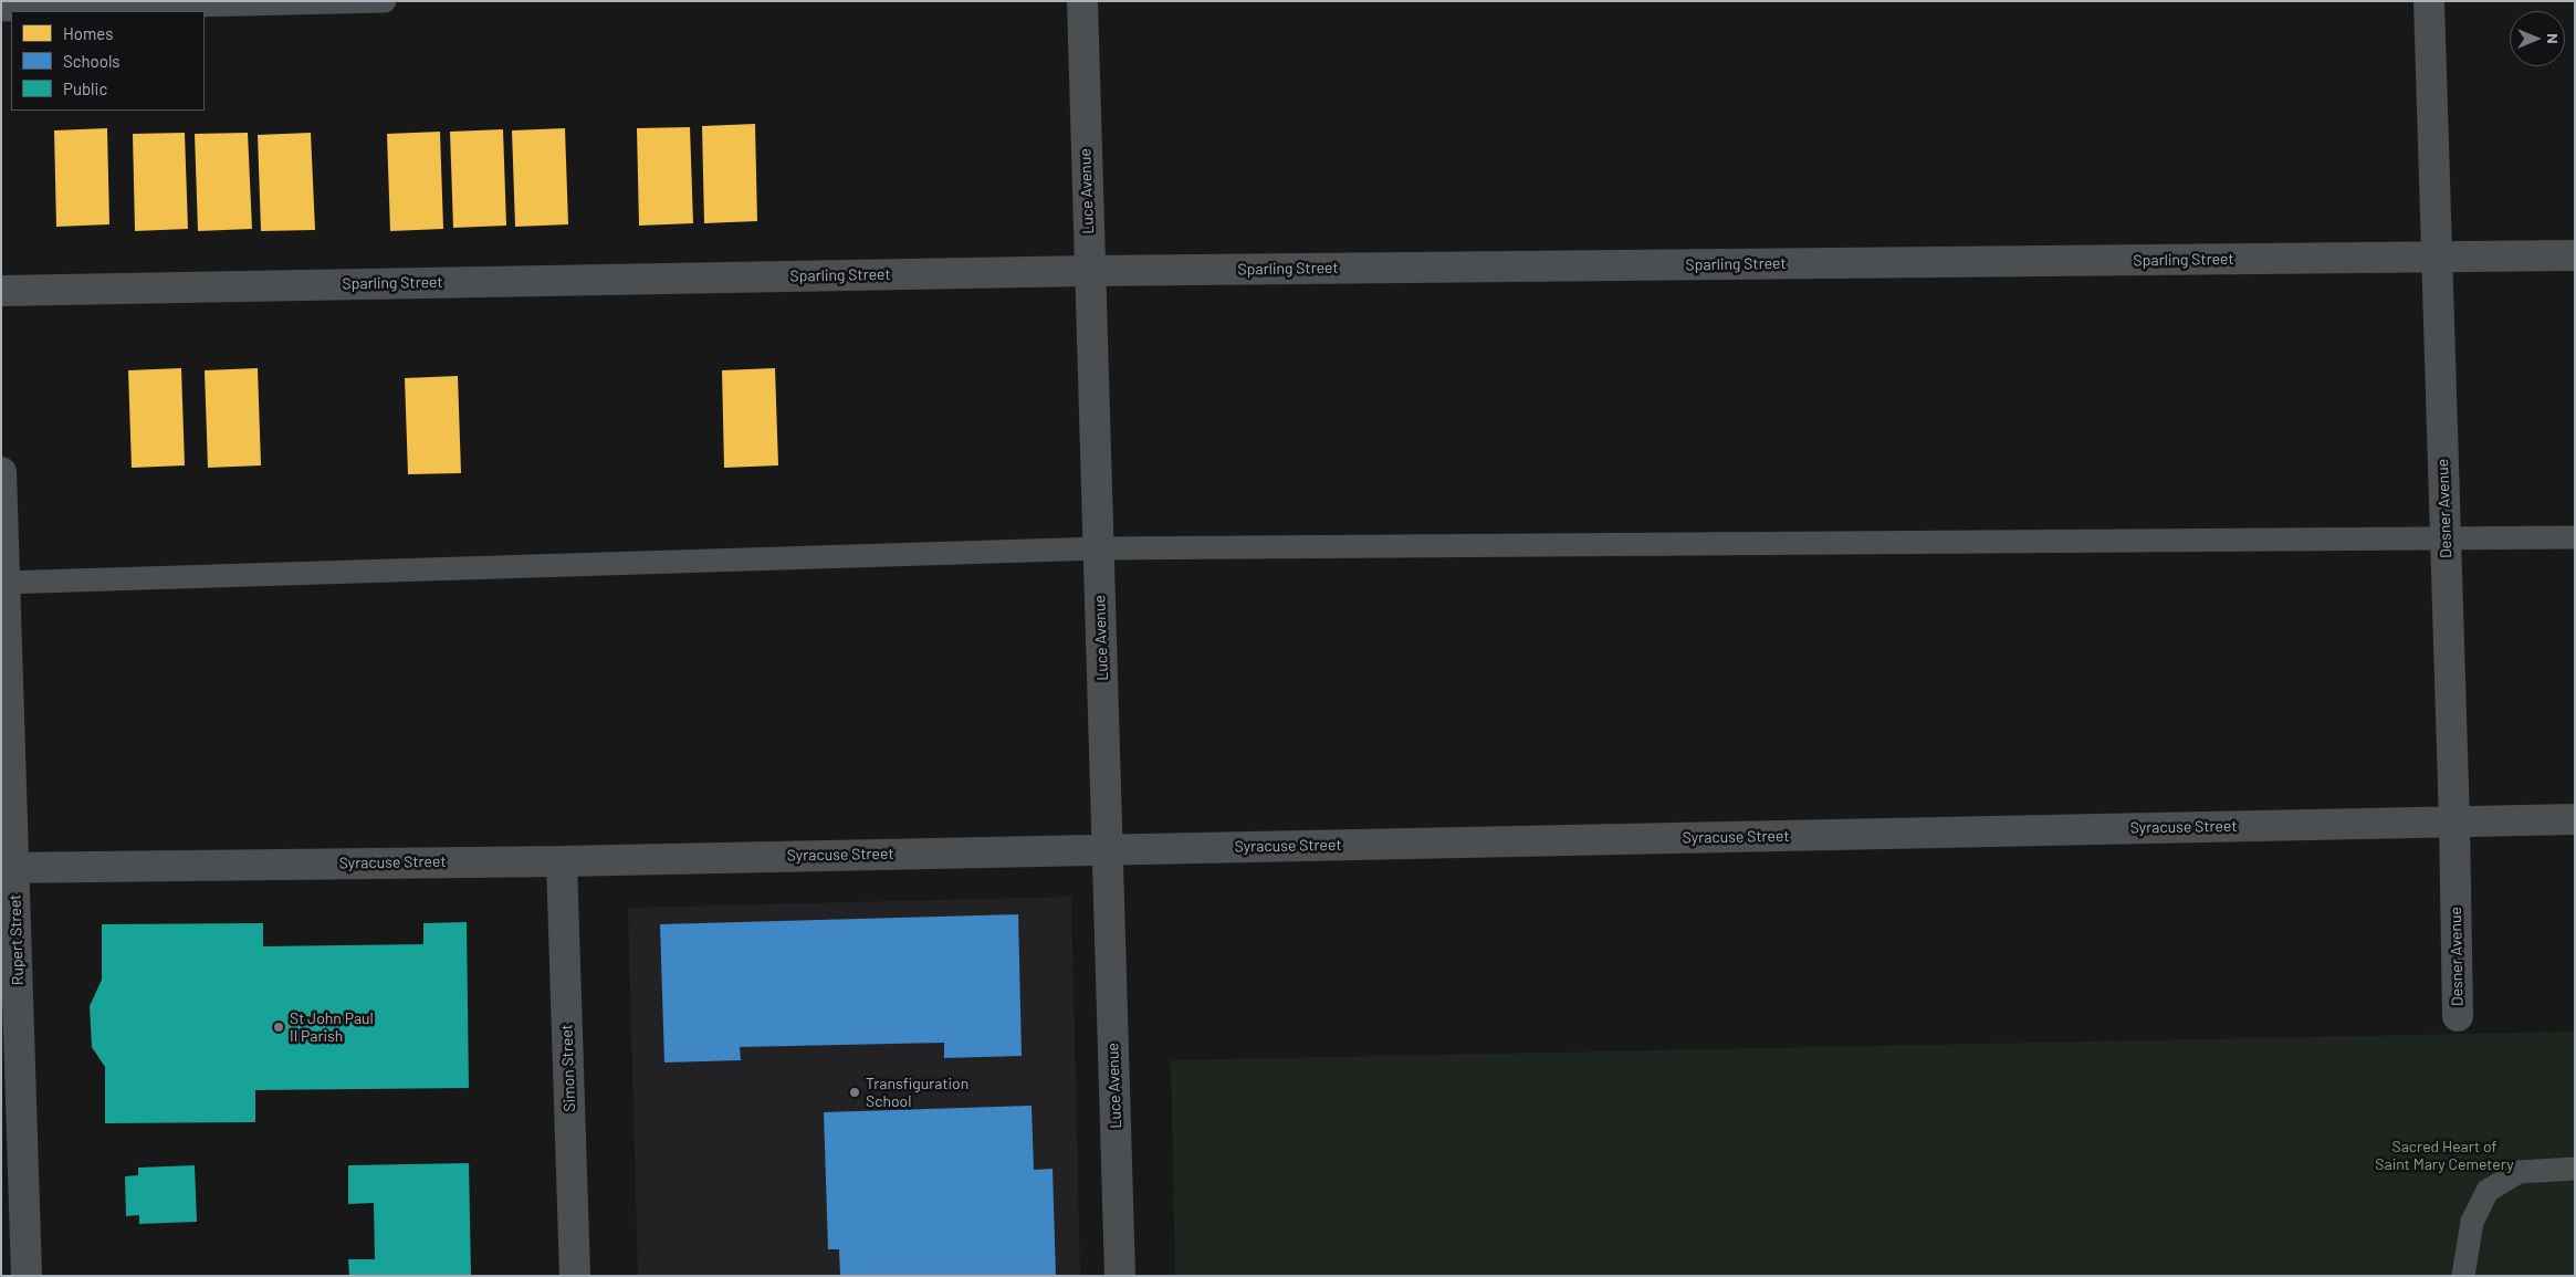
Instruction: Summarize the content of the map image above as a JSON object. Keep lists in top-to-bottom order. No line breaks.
{"streets":{"street":["Luce Avenue","Sparling Street","Desner Avenue","Syracuse Street","Rupert Street","Simon Street"]},"crossings":[["Luce Avenue","Sparling Street"],["Luce Avenue","Syracuse Street"],["Sparling Street","Desner Avenue"],["Desner Avenue","Syracuse Street"],["Syracuse Street","Rupert Street"],["Syracuse Street","Simon Street"]],"parks":["Sacred Heart of Saint Mary Cemetery"],"places":["St John Paul II Parish","Transfiguration School"],"legend":["Homes","Schools","Public"],"north":"right"}
